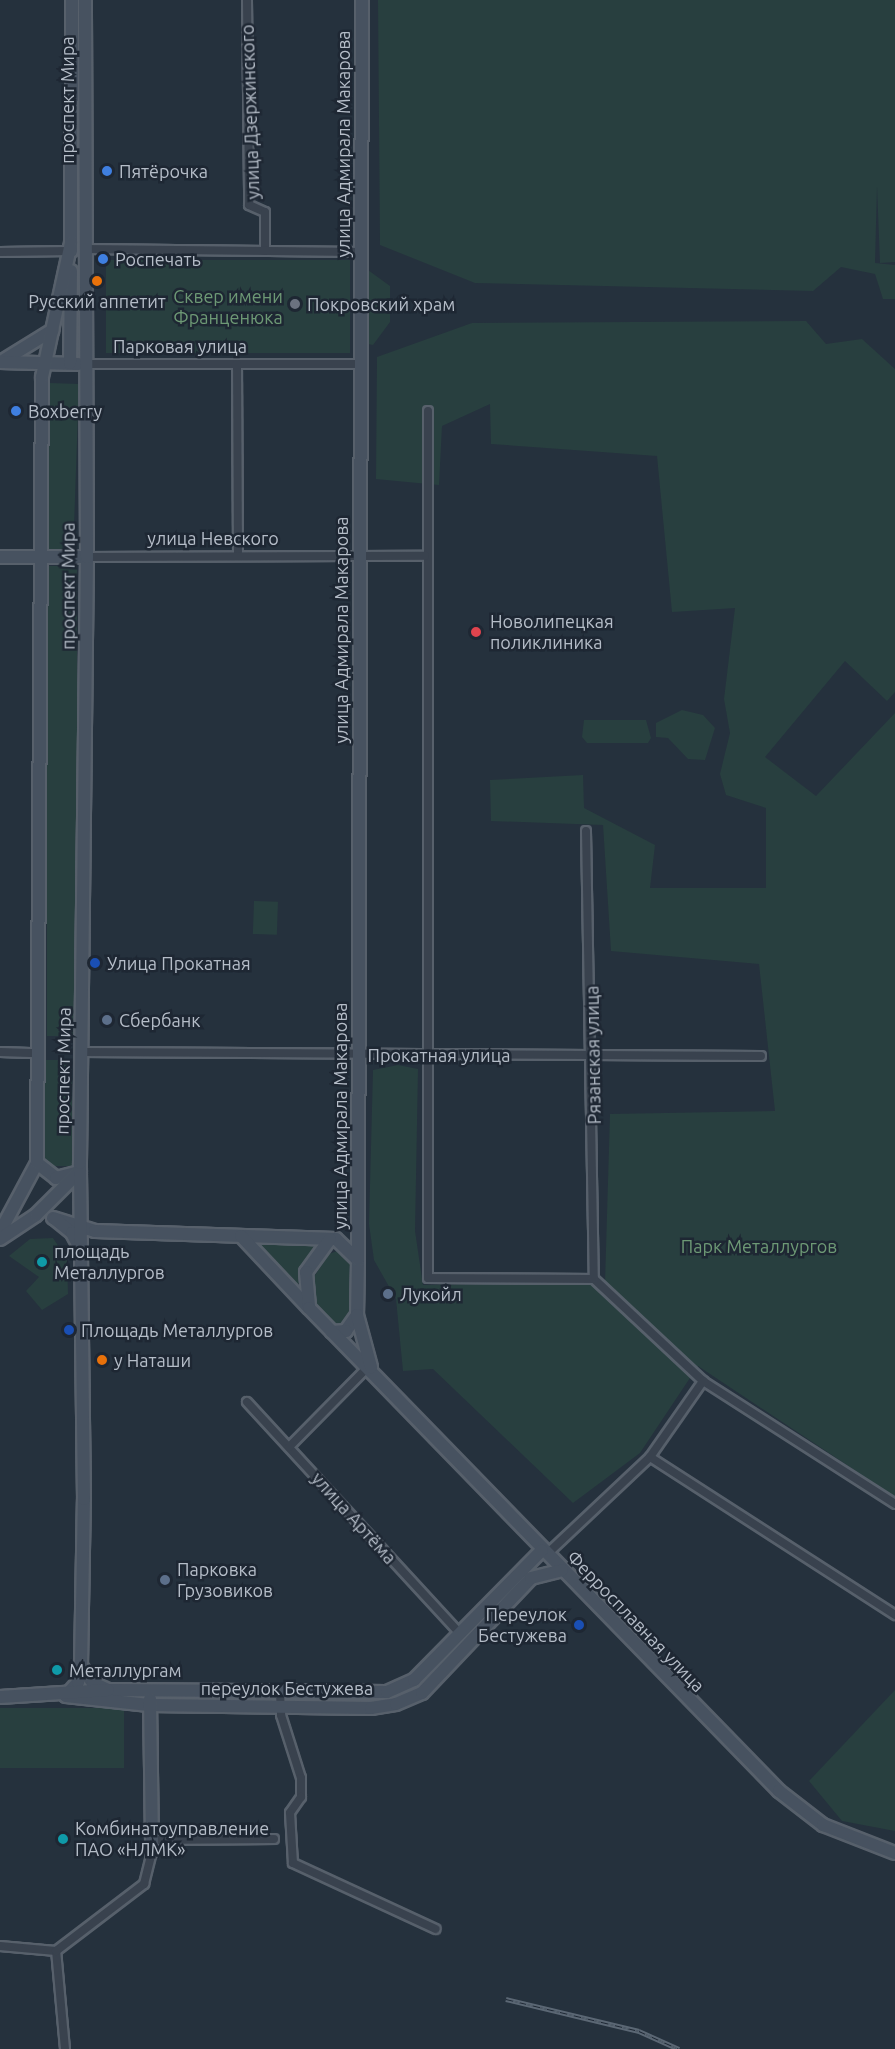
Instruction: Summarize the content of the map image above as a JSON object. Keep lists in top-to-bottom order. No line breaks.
{"streets":{"main road":["проспект Мира","улица Адмирала Макарова","Парковая улица","улица Невского","Ферросплавная улица","переулок Бестужева"],"street":["улица Дзержинского","Прокатная улица","Рязанская улица","улица Артёма"]},"crossings":[["проспект Мира","Парковая улица"],["проспект Мира","улица Невского"],["проспект Мира","Прокатная улица"],["улица Адмирала Макарова","Парковая улица"],["улица Адмирала Макарова","улица Невского"],["улица Адмирала Макарова","Прокатная улица"],["Прокатная улица","Рязанская улица"],["улица Артёма","переулок Бестужева"],["Ферросплавная улица","переулок Бестужева"]],"parks":["Сквер имени Франценюка","Парк Металлургов"],"places":["Пятёрочка","Роспечать","Русский аппетит","Покровский храм","Boxberry","Новолипецкая поликлиника","Улица Прокатная","Сбербанк","площадь Металлургов","Лукойл","Площадь Металлургов","у Наташи","Парковка Грузовиков","Переулок Бестужева","Металлургам","Комбинатоуправление ПАО «НЛМК»"]}
